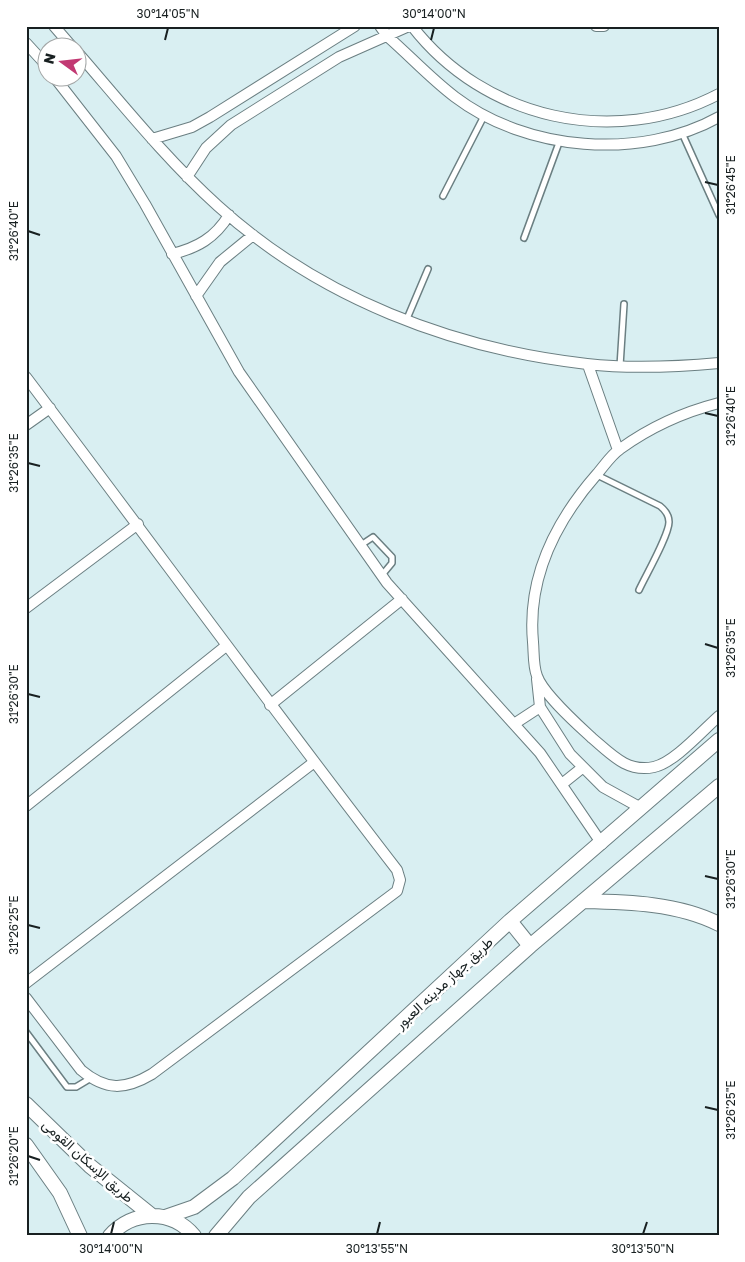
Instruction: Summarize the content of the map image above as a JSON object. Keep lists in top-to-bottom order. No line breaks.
{"streets":{"main road":["طريق جهاز مدينه العبور","طريق الإسكان القومى"]},"crossings":[["طريق جهاز مدينه العبور","طريق الإسكان القومى"]],"north":"left","coordinates":["30°14'05\"N","30°14'00\"N","31°26'45\"E","31°26'40\"E","31°26'35\"E","31°26'30\"E","31°26'25\"E","31°26'20\"E","30°13'55\"N","30°13'50\"N"]}
